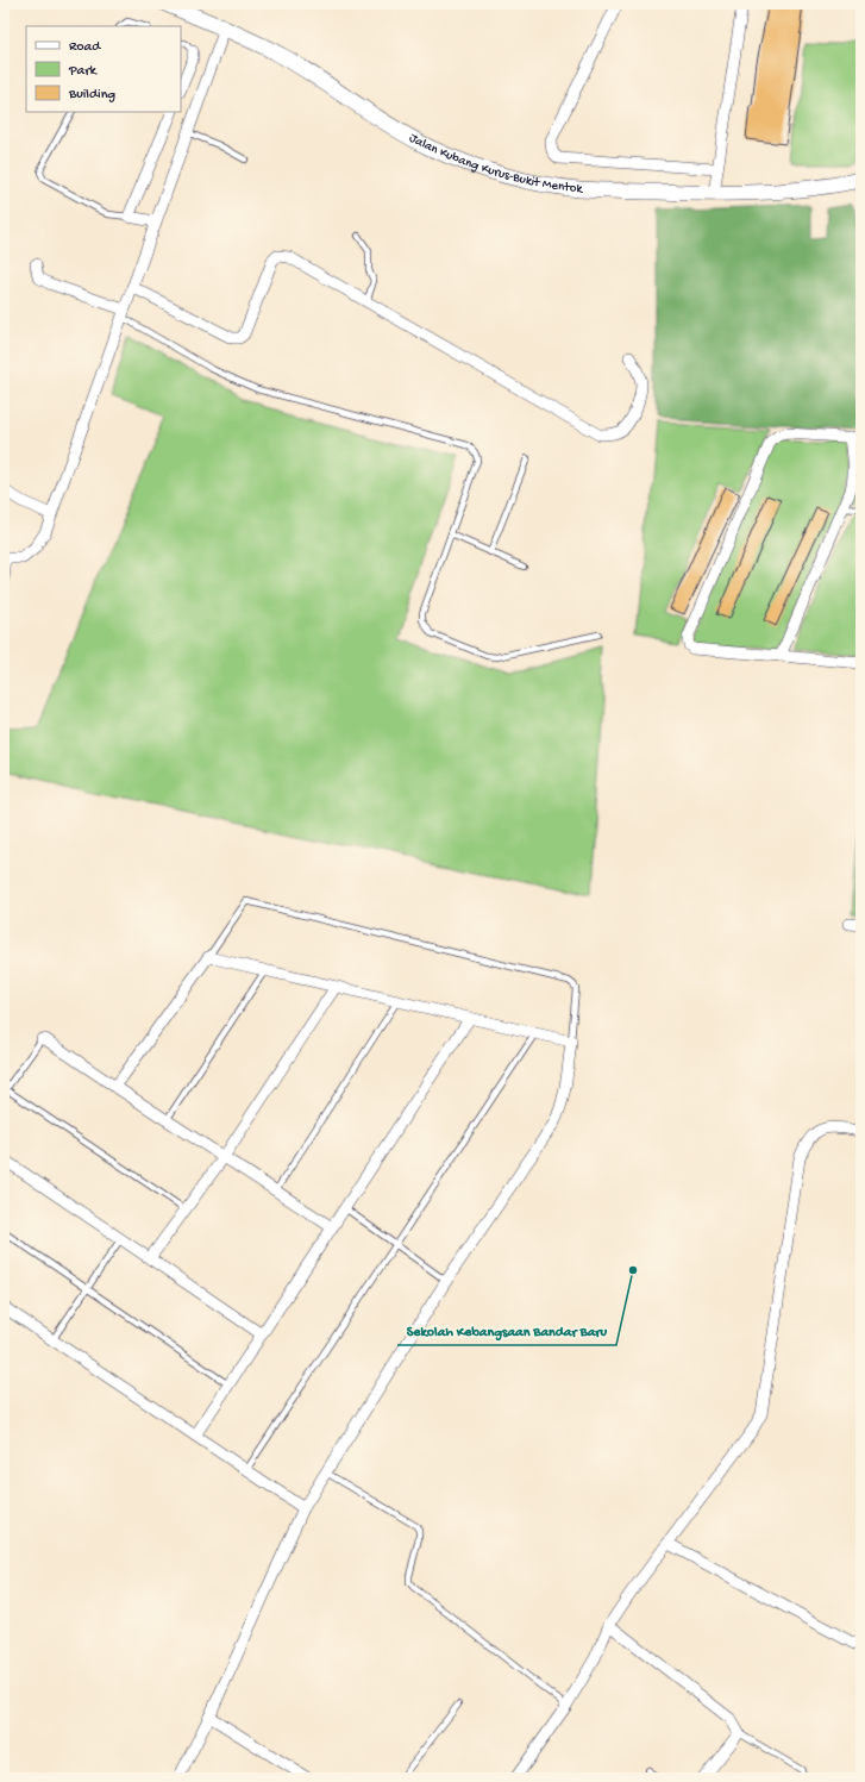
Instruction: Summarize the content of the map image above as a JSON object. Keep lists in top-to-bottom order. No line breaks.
{"streets":{"main road":["Jalan Kubang Kurus-Bukit Mentok"]},"places":["Sekolah Kebangsaan Bandar Baru"],"legend":["Road","Park","Building"]}
